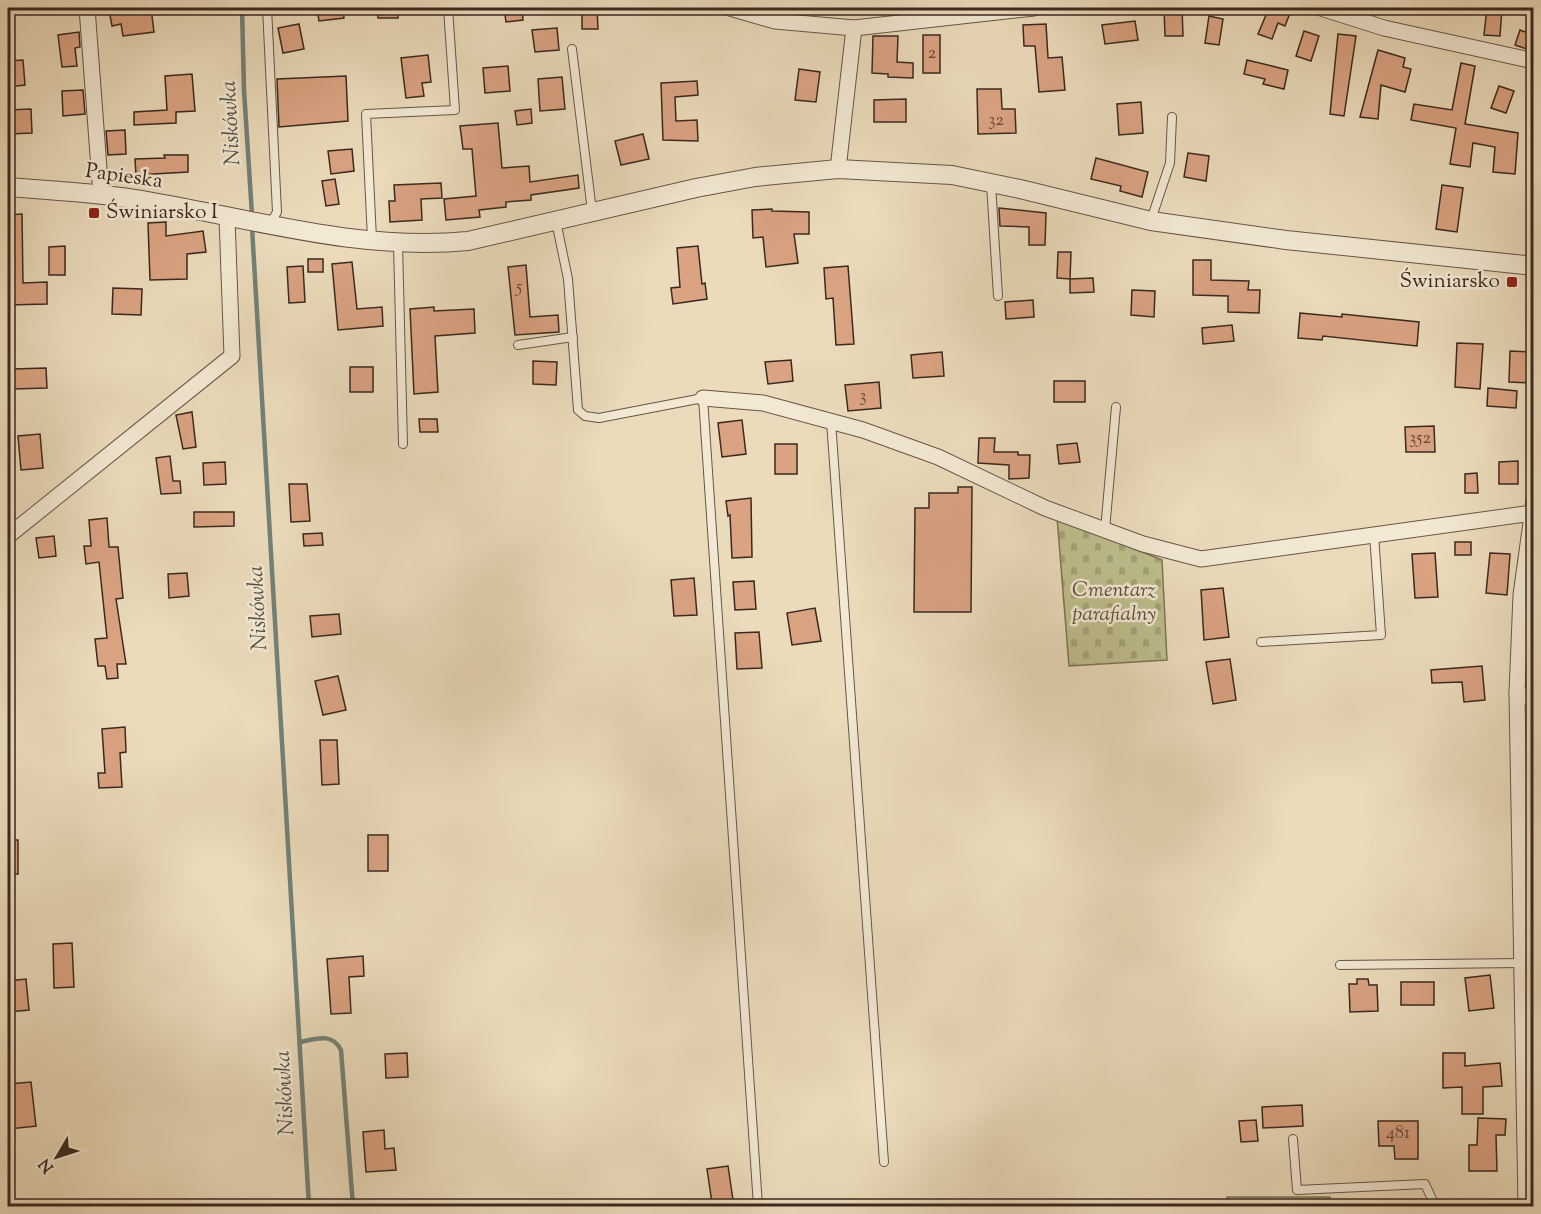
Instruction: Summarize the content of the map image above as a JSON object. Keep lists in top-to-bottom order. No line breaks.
{"streets":{"street":["Papieska"]},"water":["Niskówka"],"parks":["Cmentarz parafialny"],"places":{"transit":["Świniarsko I","Świniarsko"]},"house_numbers":["2","32","5","3","352","481"],"north":"bottom left"}
